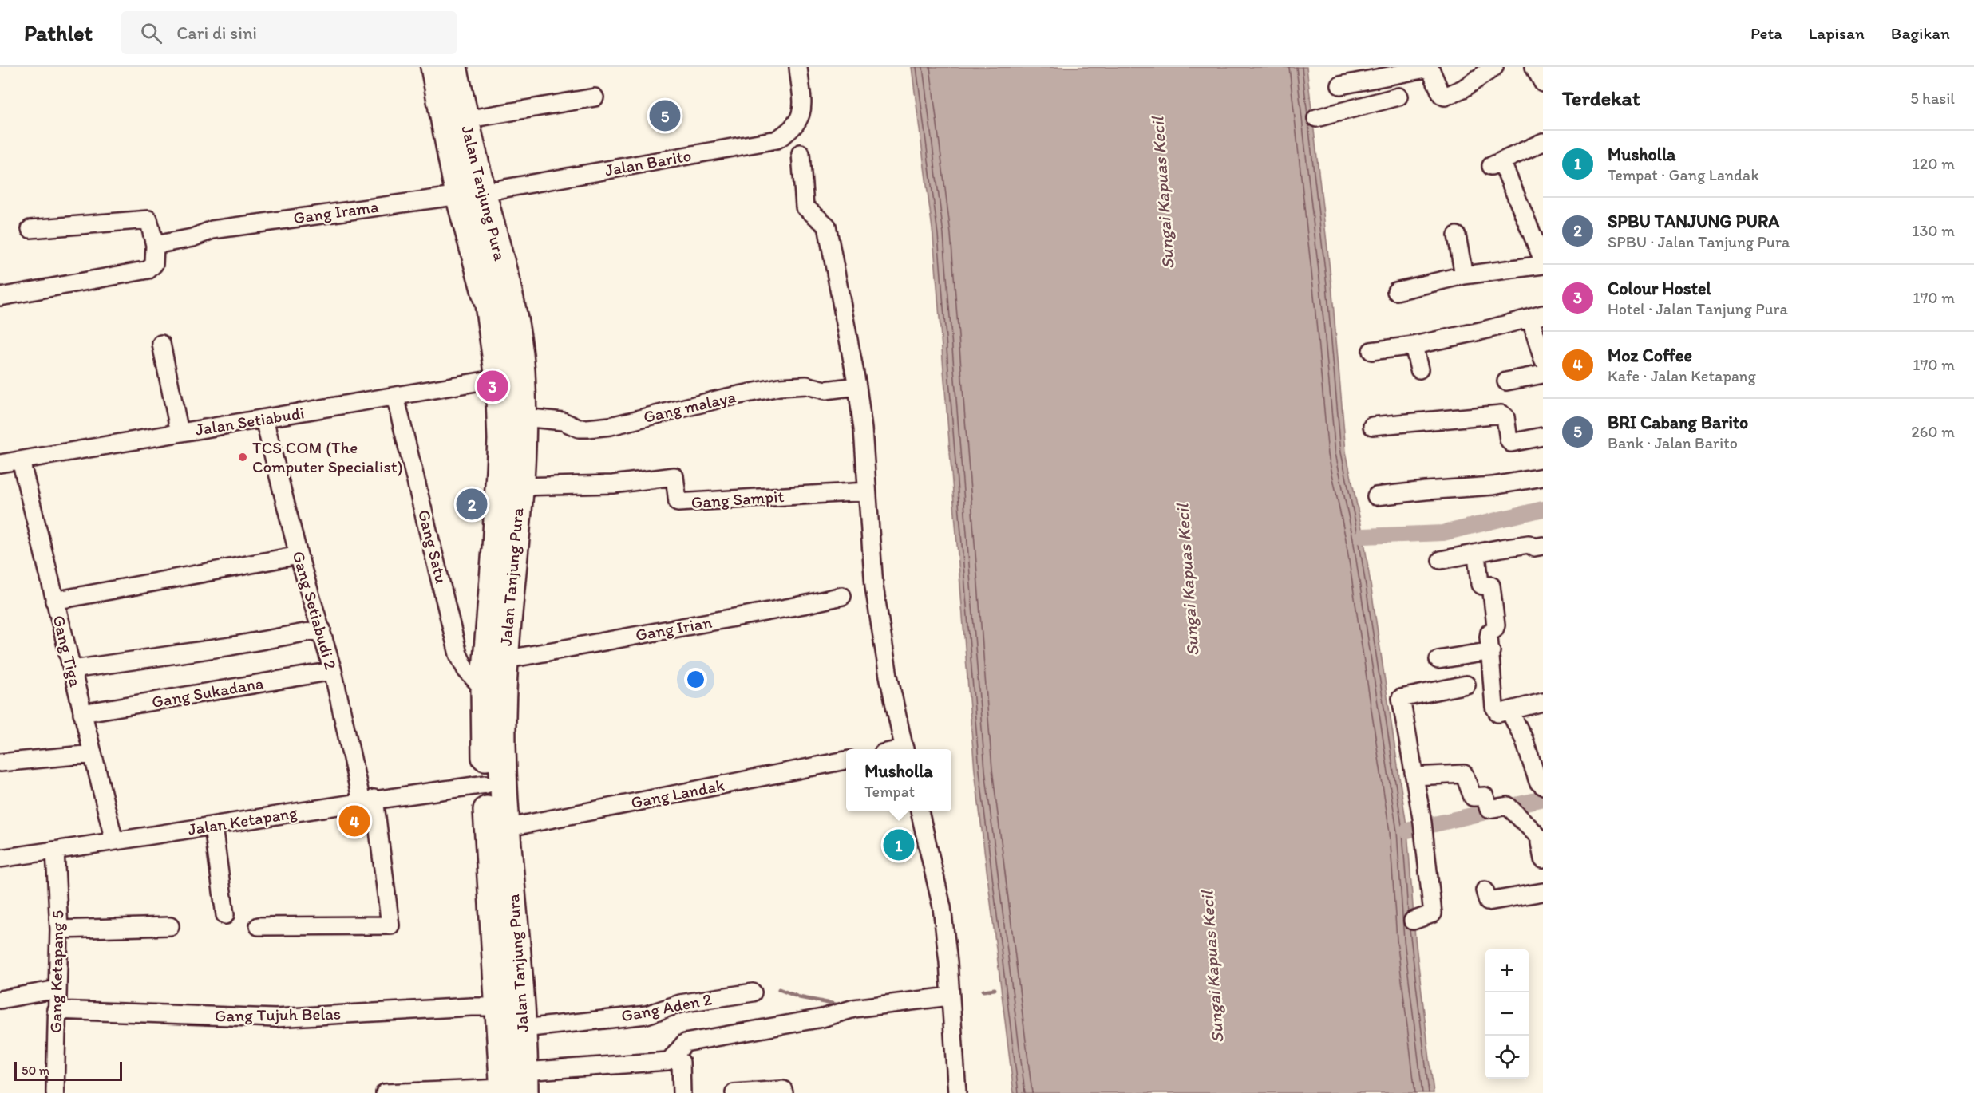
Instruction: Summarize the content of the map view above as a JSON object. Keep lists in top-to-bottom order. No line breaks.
{"streets":{"highway":["Jalan Tanjung Pura"],"street":["Jalan Barito","Gang Irama","Gang malaya","Jalan Setiabudi","Gang Sampit","Gang Satu","Gang Setiabudi 2","Gang Irian","Gang Tiga","Gang Sukadana","Gang Landak","Jalan Ketapang","Gang Ketapang 5","Gang Aden 2","Gang Tujuh Belas"]},"crossings":[["Jalan Barito","Jalan Tanjung Pura"],["Jalan Barito","Gang Irama"],["Jalan Tanjung Pura","Gang Irama"],["Jalan Tanjung Pura","Gang malaya"],["Jalan Tanjung Pura","Jalan Setiabudi"],["Jalan Tanjung Pura","Gang Sampit"],["Jalan Tanjung Pura","Gang Satu"],["Jalan Tanjung Pura","Gang Irian"],["Jalan Tanjung Pura","Gang Landak"],["Jalan Tanjung Pura","Jalan Ketapang"],["Jalan Tanjung Pura","Gang Aden 2"],["Jalan Tanjung Pura","Gang Tujuh Belas"],["Jalan Setiabudi","Gang Satu"],["Jalan Setiabudi","Gang Setiabudi 2"],["Jalan Setiabudi","Gang Tiga"],["Gang Setiabudi 2","Gang Sukadana"],["Gang Setiabudi 2","Jalan Ketapang"],["Gang Tiga","Gang Sukadana"],["Gang Tiga","Jalan Ketapang"],["Jalan Ketapang","Gang Ketapang 5"],["Gang Ketapang 5","Gang Tujuh Belas"]],"water":["Sungai Kapuas Kecil"],"places":["TCS COM (The Computer Specialist)"],"scale_bar":"50 m","page":{"header":"Pathlet","search":"Cari di sini","nav":["Peta","Lapisan","Bagikan"],"heading":["Terdekat","5 hasil"],"pins":["5","3","2","4","1"],"list":[{"mark":"1","name":"Musholla","note":"Tempat · Gang Landak","value":"120 m"},{"mark":"2","name":"SPBU TANJUNG PURA","note":"SPBU · Jalan Tanjung Pura","value":"130 m"},{"mark":"3","name":"Colour Hostel","note":"Hotel · Jalan Tanjung Pura","value":"170 m"},{"mark":"4","name":"Moz Coffee","note":"Kafe · Jalan Ketapang","value":"170 m"},{"mark":"5","name":"BRI Cabang Barito","note":"Bank · Jalan Barito","value":"260 m"}],"popup":["Musholla","Tempat"],"map_buttons":["+","−"],"scale":"50 m"}}
